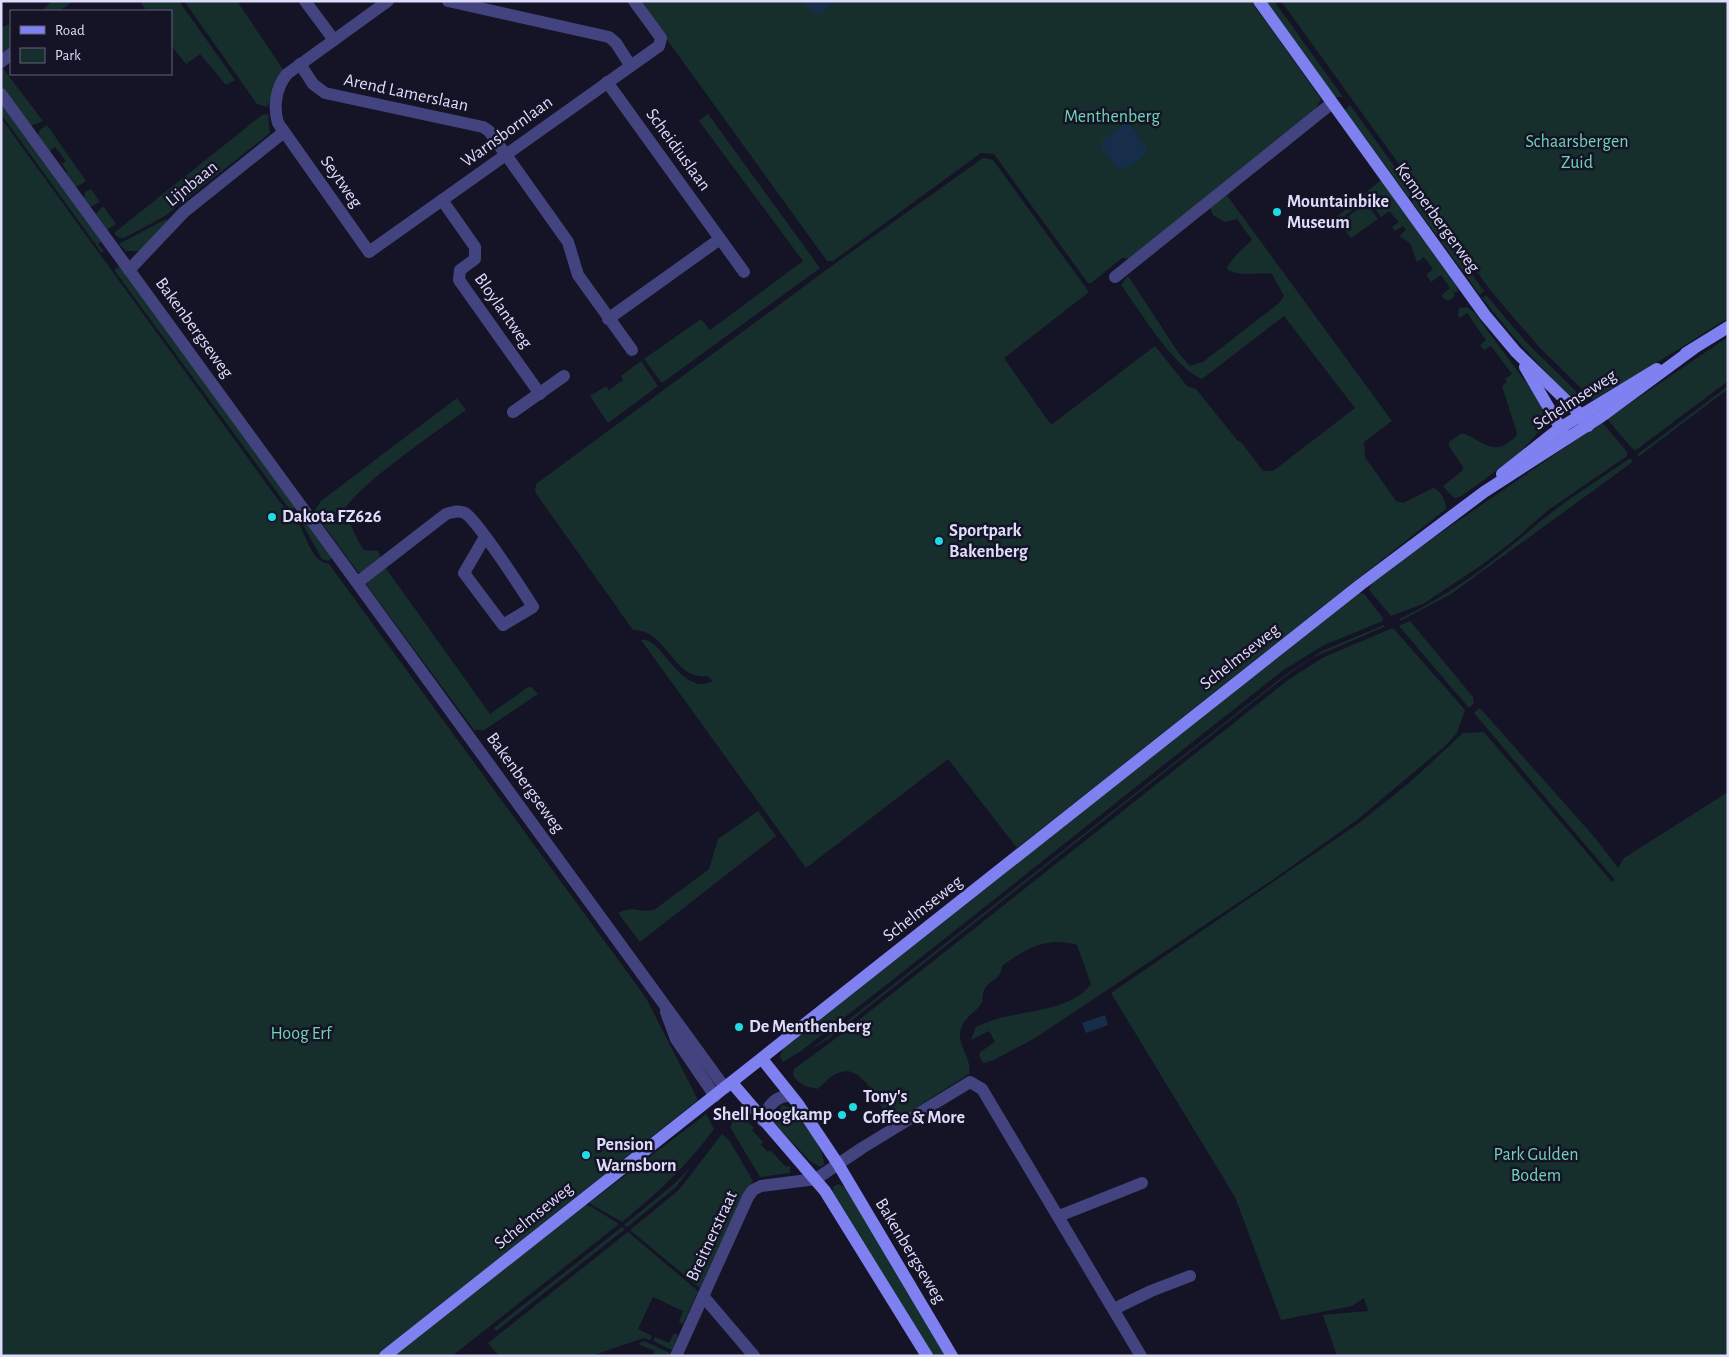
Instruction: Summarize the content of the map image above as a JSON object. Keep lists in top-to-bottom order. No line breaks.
{"streets":{"main road":["Kemperbergerweg","Bakenbergseweg","Schelmseweg"],"street":["Arend Lamerslaan","Warnsbornlaan","Scheidiuslaan","Seytweg","Lijnbaan","Bloylantweg","Breitnerstraat"]},"crossings":[["Arend Lamerslaan","Warnsbornlaan"],["Arend Lamerslaan","Seytweg"],["Warnsbornlaan","Scheidiuslaan"],["Warnsbornlaan","Seytweg"],["Warnsbornlaan","Bloylantweg"],["Seytweg","Lijnbaan"],["Lijnbaan","Bakenbergseweg"],["Kemperbergerweg","Schelmseweg"],["Bakenbergseweg","Schelmseweg"],["Bakenbergseweg","Breitnerstraat"]],"parks":["Menthenberg","Schaarsbergen Zuid","Hoog Erf","Park Gulden Bodem"],"places":["Mountainbike Museum","Dakota FZ626","Sportpark Bakenberg","De Menthenberg","Tony's Coffee & More","Shell Hoogkamp","Pension Warnsborn"],"legend":["Road","Park"]}
